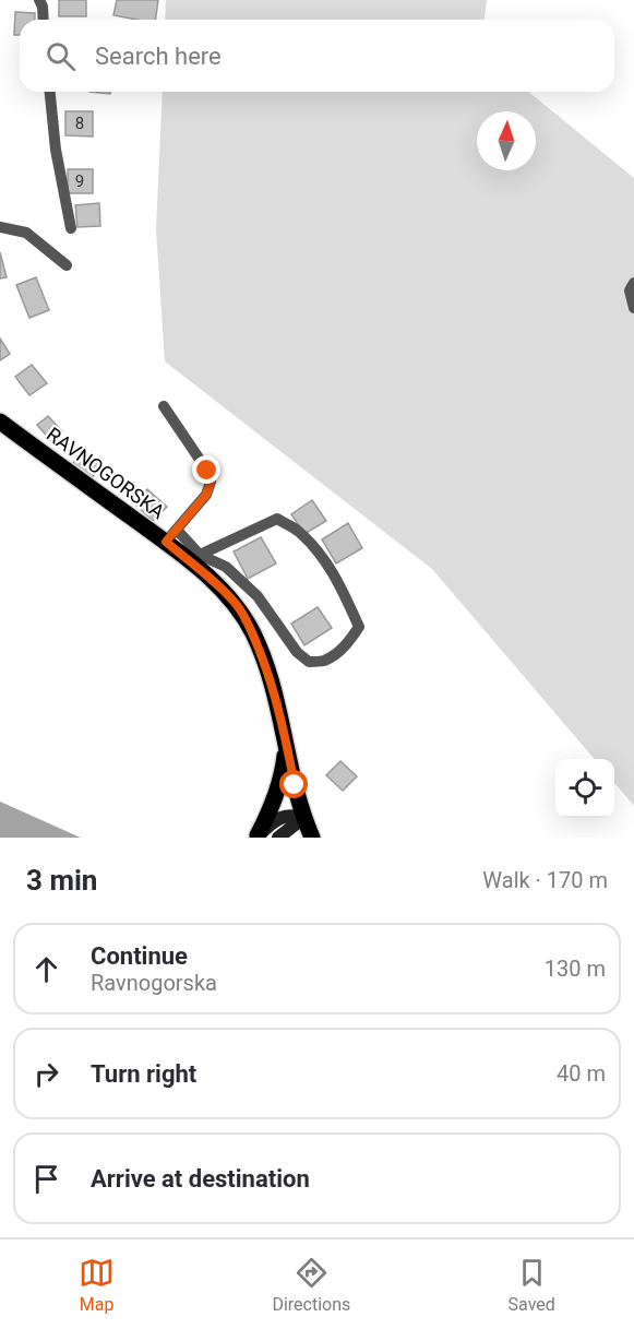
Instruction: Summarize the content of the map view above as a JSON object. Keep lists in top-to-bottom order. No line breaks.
{"streets":{"main road":["RAVNOGORSKA"]},"house_numbers":["8","9"],"north":"top","page":{"search":"Search here","heading":["3 min","Walk · 170 m"],"list":[["Continue","Ravnogorska","130 m"],["Turn right","40 m"],"Arrive at destination"],"nav":["Map","Directions","Saved"]}}
